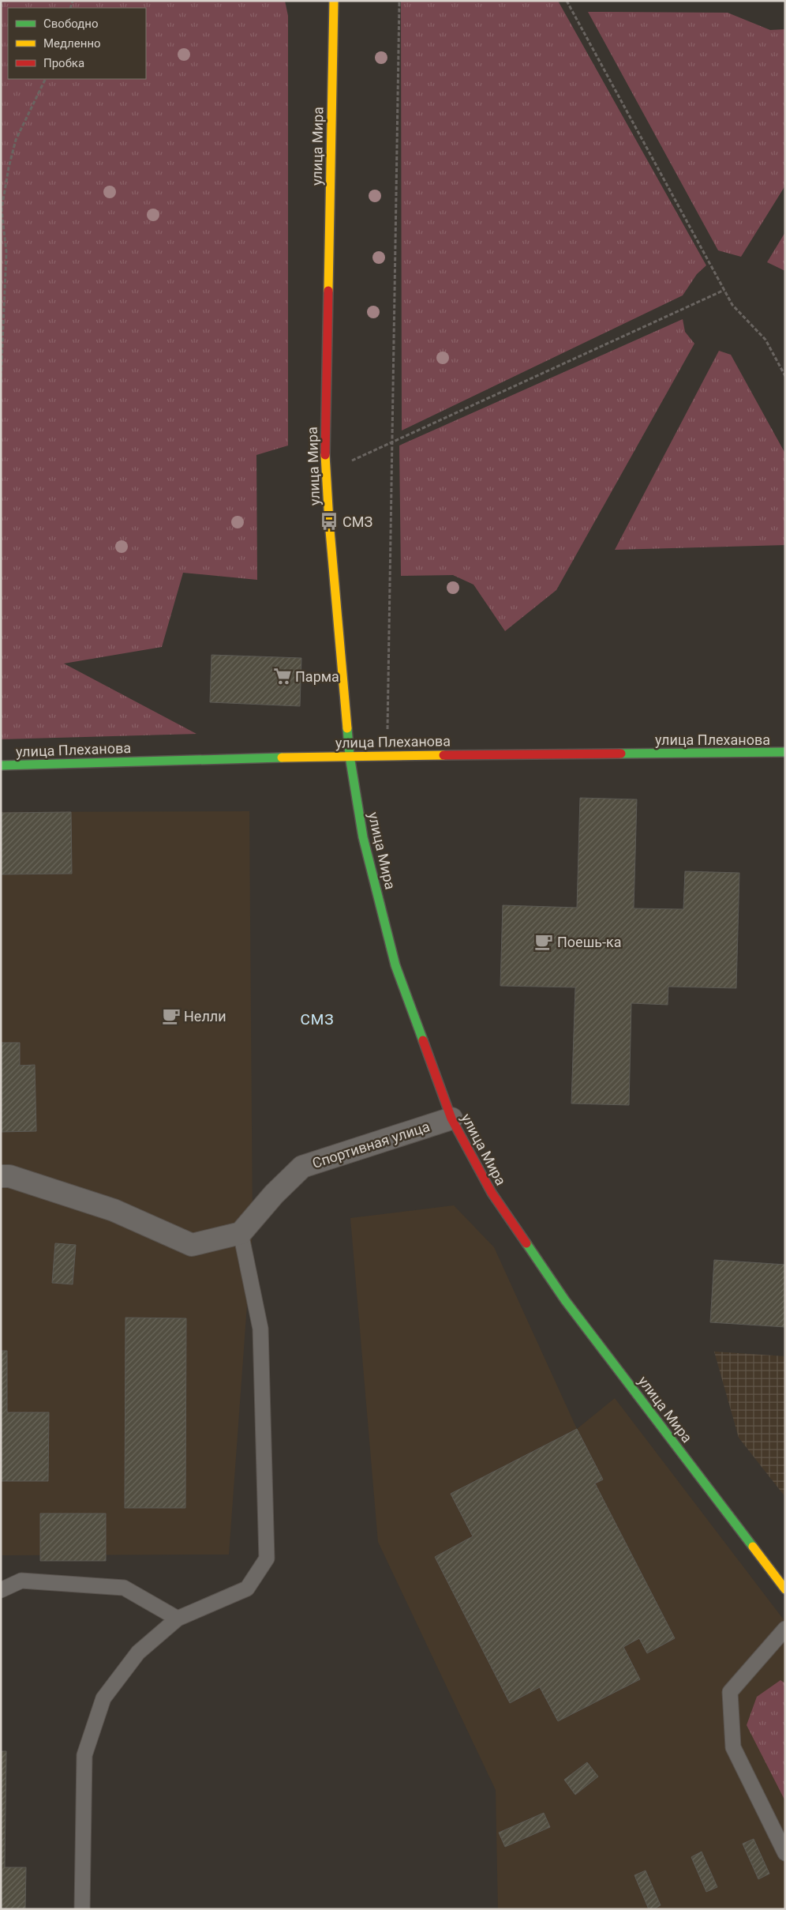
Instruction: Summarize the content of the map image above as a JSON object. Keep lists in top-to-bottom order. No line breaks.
{"streets":{"main road":["улица Мира","улица Плеханова"],"street":["Спортивная улица"]},"crossings":[["улица Мира","улица Плеханова"],["улица Мира","Спортивная улица"]],"districts":["СМЗ"],"places":{"bus stop":["СМЗ"],"supermarket":["Парма"],"cafe":["Поешь-ка","Нелли"]},"legend":["Свободно","Медленно","Пробка"]}
